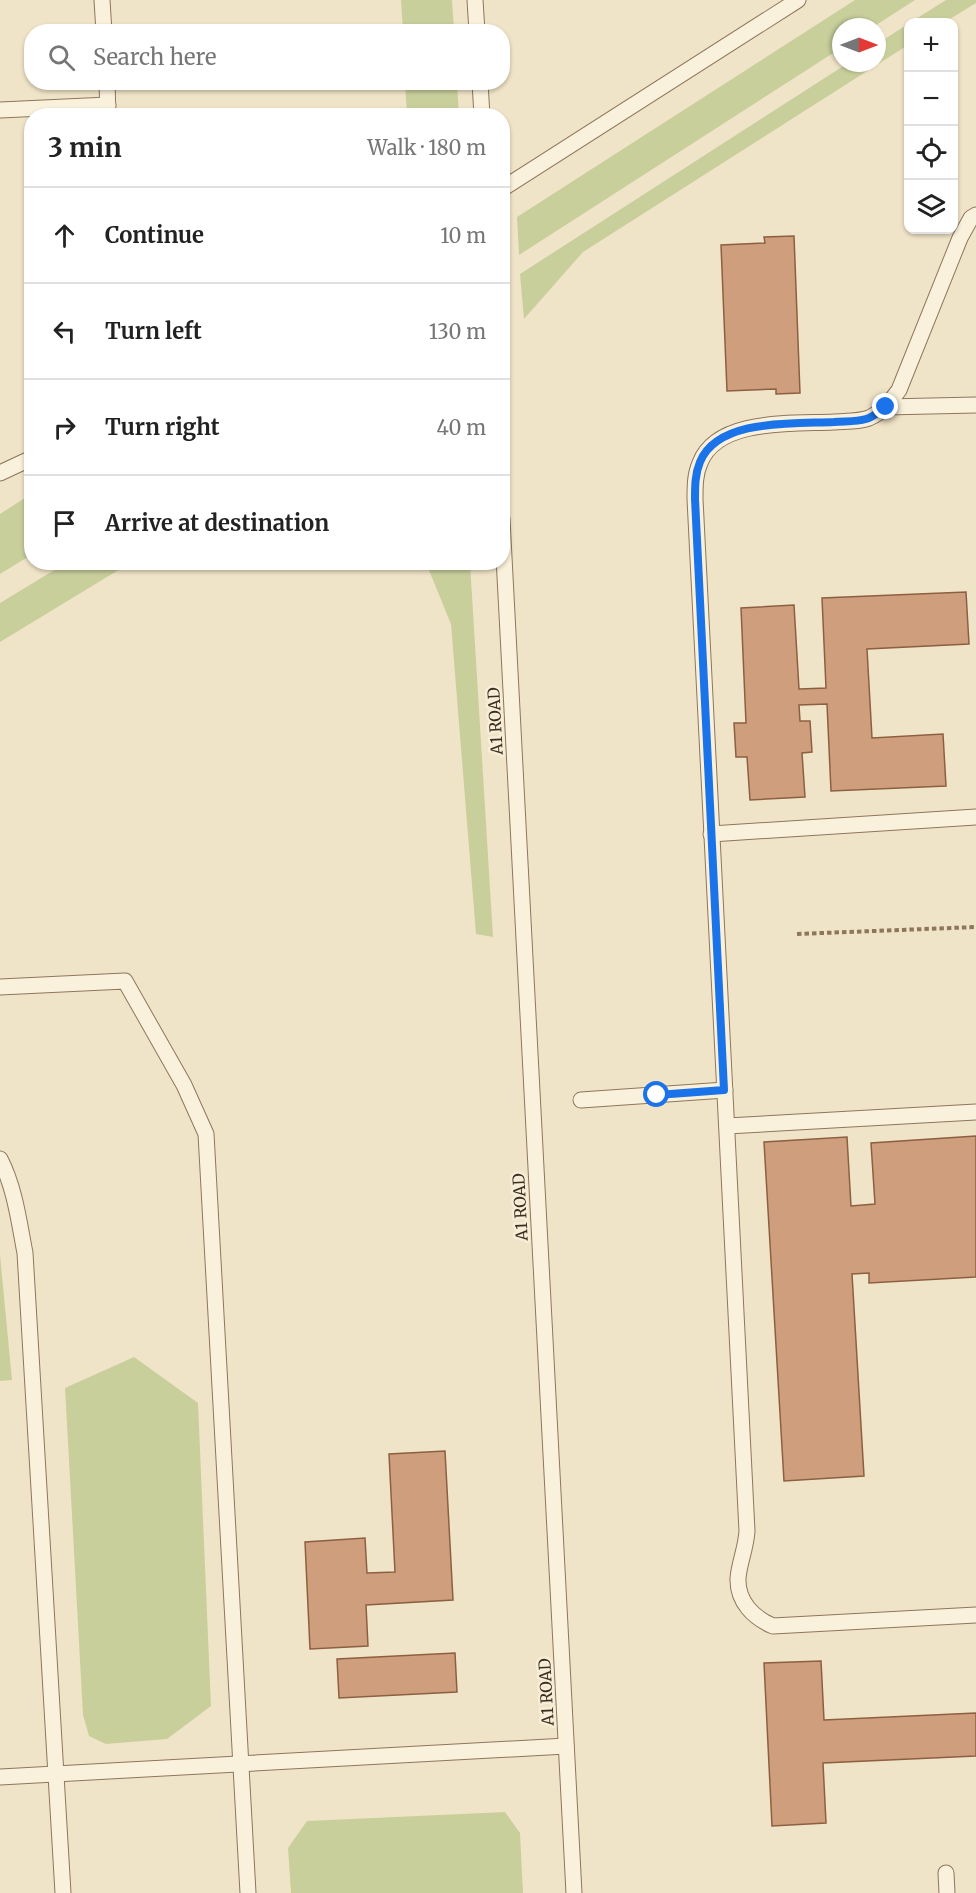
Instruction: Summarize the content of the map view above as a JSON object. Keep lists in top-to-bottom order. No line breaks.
{"streets":{"lane":["A1 ROAD"]},"north":"right","page":{"map_buttons":["+","−"],"search":"Search here","heading":["3 min","Walk · 180 m"],"list":[["Continue","10 m"],["Turn left","130 m"],["Turn right","40 m"],"Arrive at destination"]}}
